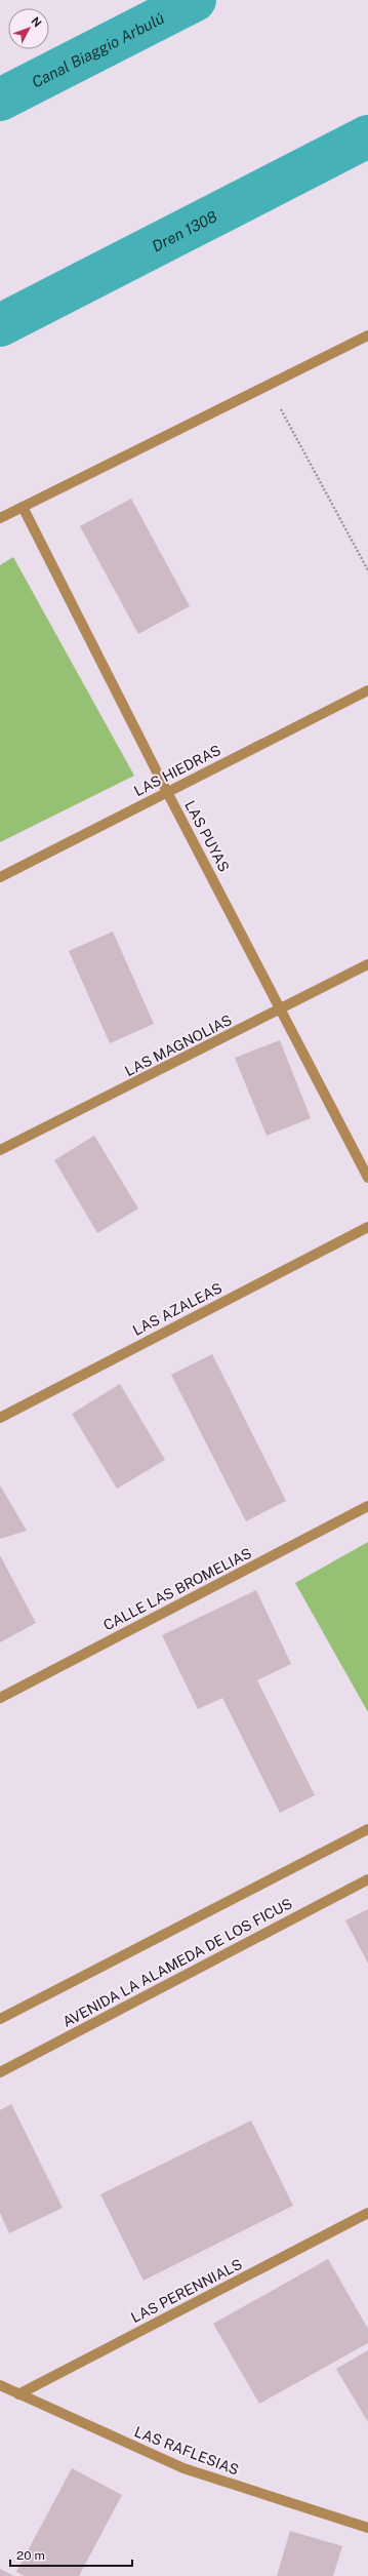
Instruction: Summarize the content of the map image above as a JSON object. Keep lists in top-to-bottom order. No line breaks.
{"streets":{"street":["LAS HIEDRAS","LAS PUYAS","LAS MAGNOLIAS","LAS AZALEAS","CALLE LAS BROMELIAS","AVENIDA LA ALAMEDA DE LOS FICUS","LAS PERENNIALS","LAS RAFLESIAS"]},"crossings":[["LAS HIEDRAS","LAS PUYAS"],["LAS PUYAS","LAS MAGNOLIAS"],["LAS PERENNIALS","LAS RAFLESIAS"]],"water":["Canal Biaggio Arbulú","Dren 1308"],"scale_bar":"20 m","north":"top right"}
